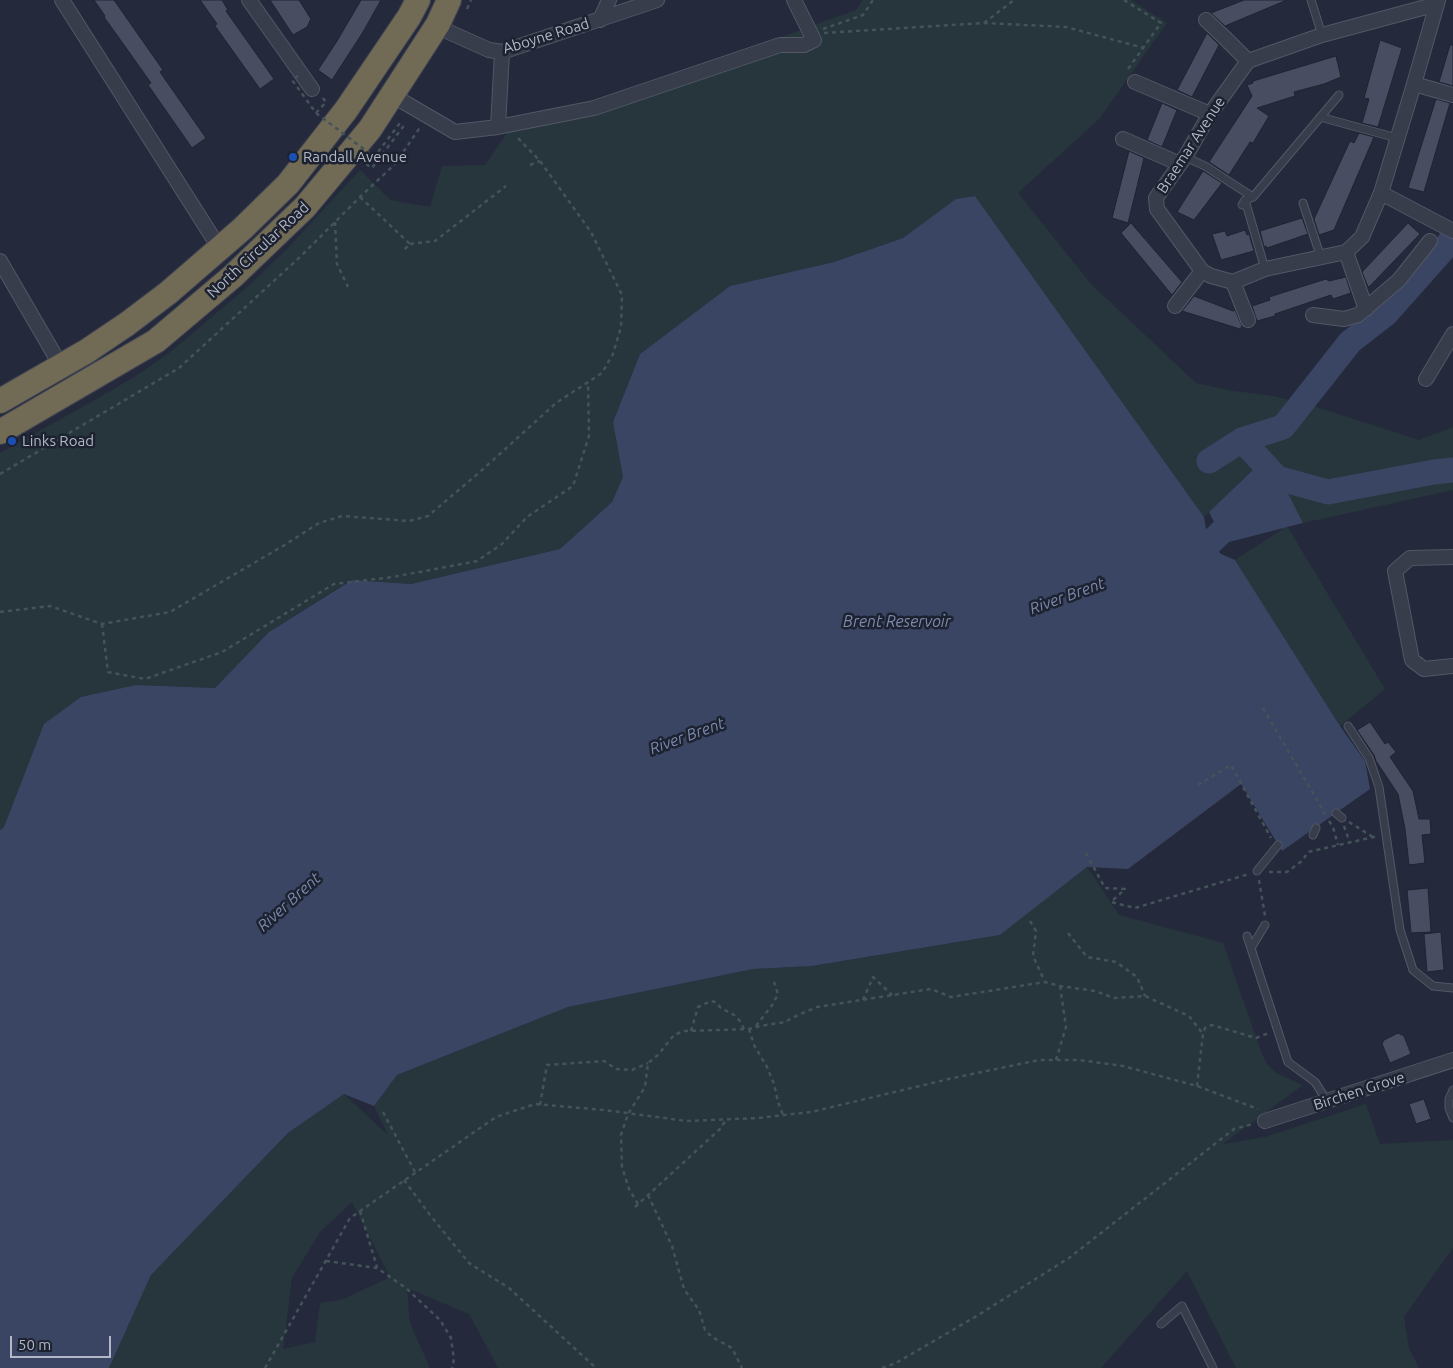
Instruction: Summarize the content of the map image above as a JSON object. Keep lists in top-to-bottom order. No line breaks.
{"streets":{"highway":["North Circular Road"],"street":["Aboyne Road","Braemar Avenue","Birchen Grove"]},"crossings":[["Aboyne Road","North Circular Road"]],"water":["River Brent","Brent Reservoir"],"places":["Randall Avenue","Links Road"],"scale_bar":"50 m"}
